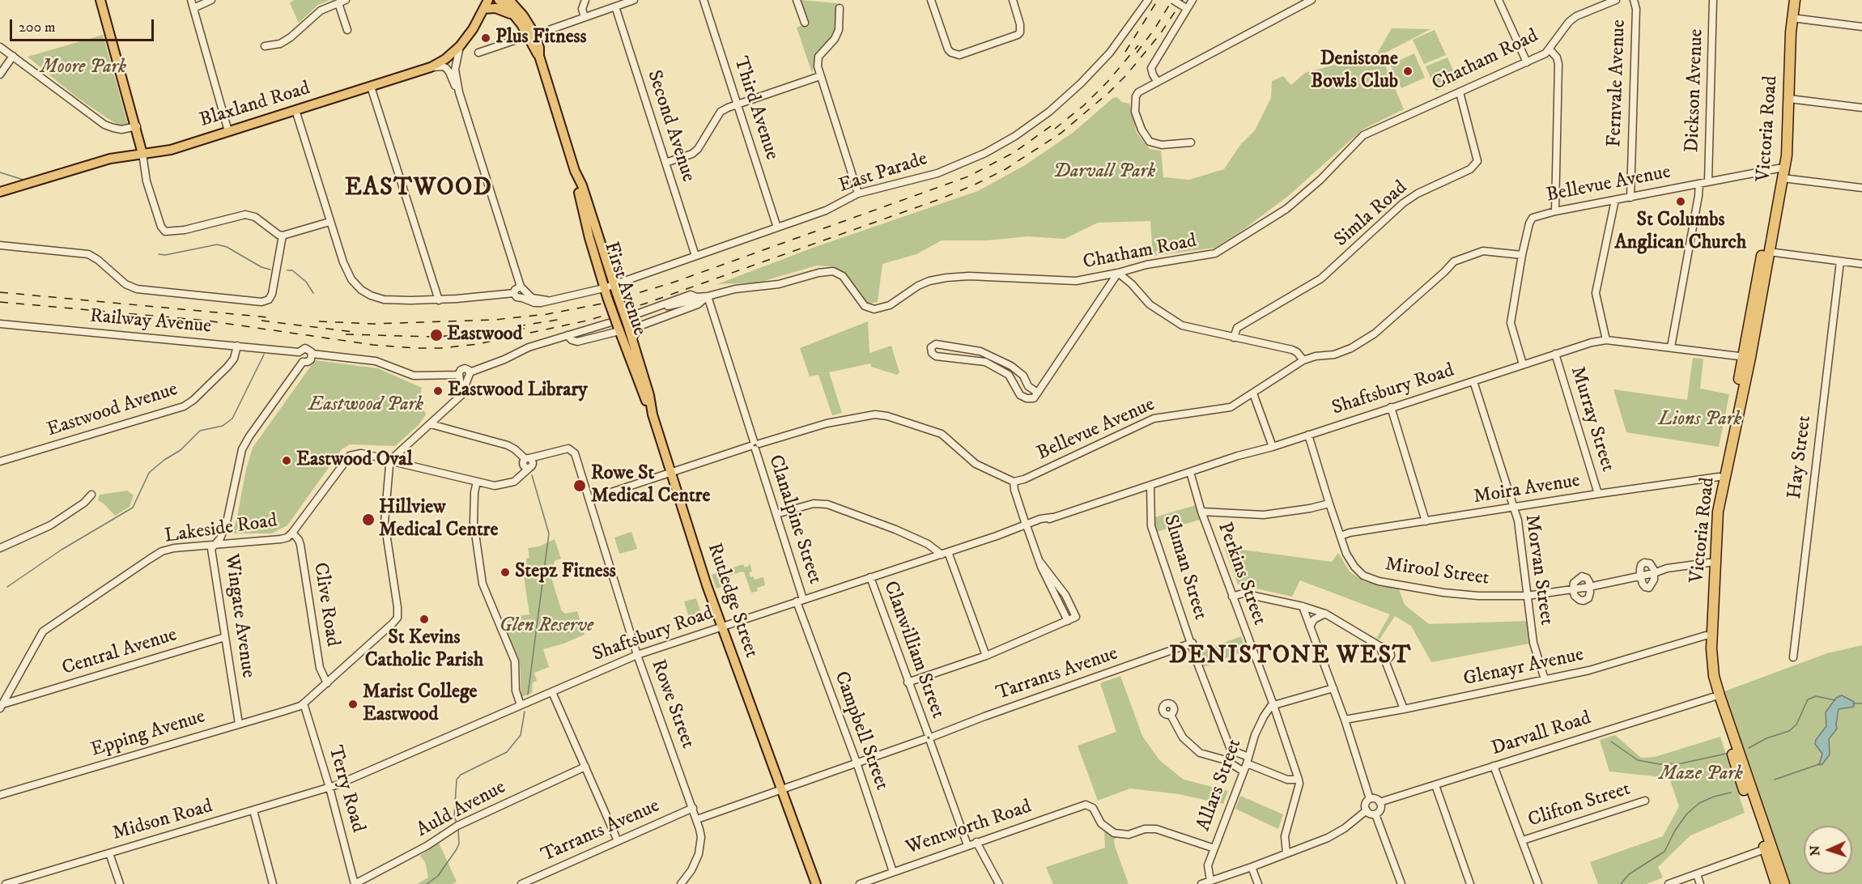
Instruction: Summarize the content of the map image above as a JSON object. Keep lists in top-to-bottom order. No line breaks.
{"streets":{"highway":["Victoria Road"],"main road":["Blaxland Road","First Avenue","Rutledge Street"],"street":["Chatham Road","Fernvale Avenue","Dickson Avenue","Third Avenue","Second Avenue","East Parade","Bellevue Avenue","Simla Road","Railway Avenue","Shaftsbury Road","Eastwood Avenue","Murray Street","Hay Street","Moira Avenue","Clanalpine Street","Lakeside Road","Sluman Street","Morvan Street","Mirool Street","Perkins Street","Clive Road","Wingate Avenue","Clanwilliam Street","Central Avenue","Glenayr Avenue","Tarrants Avenue","Rowe Street","Campbell Street","Epping Avenue","Darvall Road","Allars Street","Terry Road","Clifton Street","Auld Avenue","Midson Road","Wentworth Road"]},"crossings":[["Chatham Road","Simla Road"],["Chatham Road","Clanalpine Street"],["Chatham Road","Rutledge Street"],["Fernvale Avenue","Bellevue Avenue"],["Dickson Avenue","Bellevue Avenue"],["Third Avenue","East Parade"],["Second Avenue","East Parade"],["Victoria Road","Bellevue Avenue"],["Victoria Road","Shaftsbury Road"],["Victoria Road","Moira Avenue"],["Victoria Road","Mirool Street"],["Victoria Road","Glenayr Avenue"],["Victoria Road","Darvall Road"],["East Parade","First Avenue"],["First Avenue","Rutledge Street"],["Railway Avenue","Eastwood Avenue"],["Railway Avenue","Wingate Avenue"],["Shaftsbury Road","Murray Street"],["Shaftsbury Road","Clanalpine Street"],["Shaftsbury Road","Sluman Street"],["Shaftsbury Road","Morvan Street"],["Shaftsbury Road","Mirool Street"],["Shaftsbury Road","Perkins Street"],["Shaftsbury Road","Rutledge Street"],["Shaftsbury Road","Clanwilliam Street"],["Shaftsbury Road","Rowe Street"],["Shaftsbury Road","Campbell Street"],["Shaftsbury Road","Terry Road"],["Shaftsbury Road","Midson Road"],["Murray Street","Moira Avenue"],["Moira Avenue","Morvan Street"],["Moira Avenue","Mirool Street"],["Clanalpine Street","Campbell Street"],["Lakeside Road","Clive Road"],["Lakeside Road","Wingate Avenue"],["Lakeside Road","Central Avenue"],["Lakeside Road","Rowe Street"],["Sluman Street","Tarrants Avenue"],["Morvan Street","Mirool Street"],["Morvan Street","Glenayr Avenue"],["Perkins Street","Allars Street"],["Rutledge Street","Tarrants Avenue"],["Wingate Avenue","Central Avenue"],["Wingate Avenue","Epping Avenue"],["Clanwilliam Street","Tarrants Avenue"],["Clanwilliam Street","Wentworth Road"],["Tarrants Avenue","Rowe Street"],["Tarrants Avenue","Campbell Street"],["Campbell Street","Wentworth Road"],["Epping Avenue","Terry Road"],["Allars Street","Wentworth Road"],["Terry Road","Auld Avenue"],["Terry Road","Midson Road"]],"districts":["EASTWOOD","DENISTONE WEST"],"parks":["Moore Park","Darvall Park","Eastwood Park","Lions Park","Glen Reserve","Maze Park"],"places":["Plus Fitness","Denistone Bowls Club","St Columbs Anglican Church","Eastwood","Eastwood Library","Eastwood Oval","Rowe St Medical Centre","Hillview Medical Centre","Stepz Fitness","St Kevins Catholic Parish","Marist College Eastwood"],"scale_bar":"200 m","north":"left"}
